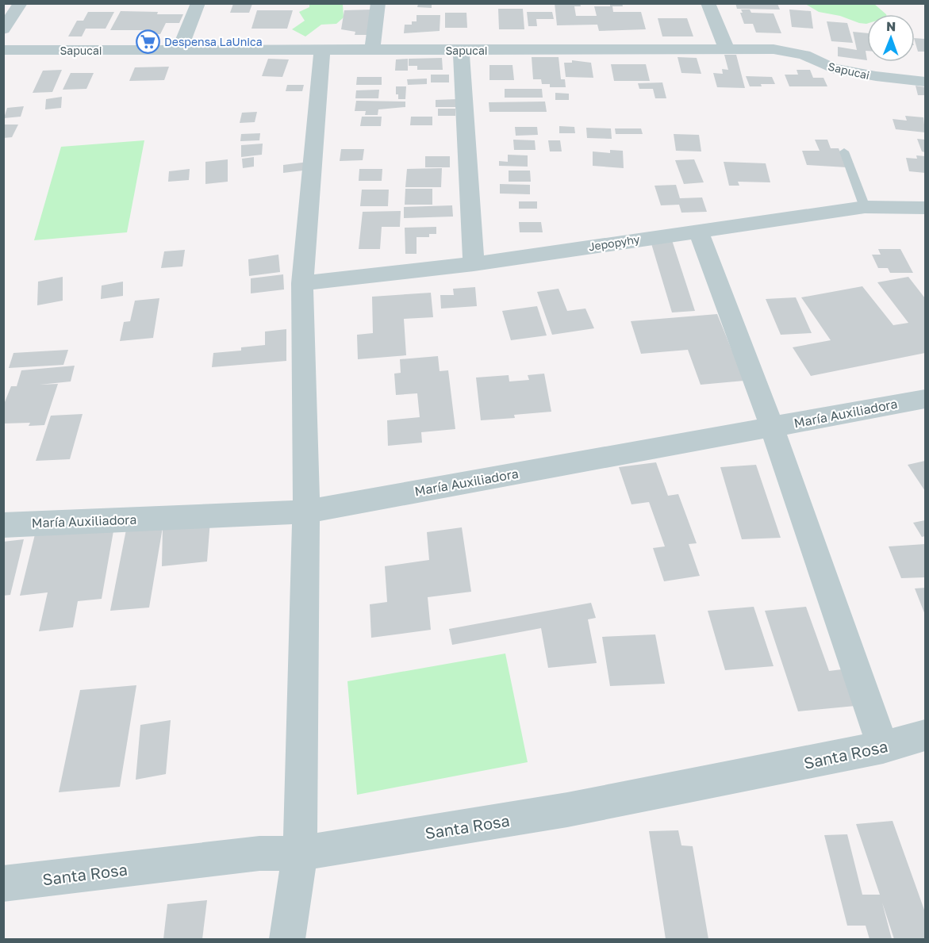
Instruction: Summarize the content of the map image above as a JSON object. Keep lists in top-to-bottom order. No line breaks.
{"streets":{"street":["Sapucai","Jepopyhy","María Auxiliadora","Santa Rosa"]},"places":{"supermarket":["Despensa LaUnica"]},"north":"top"}
